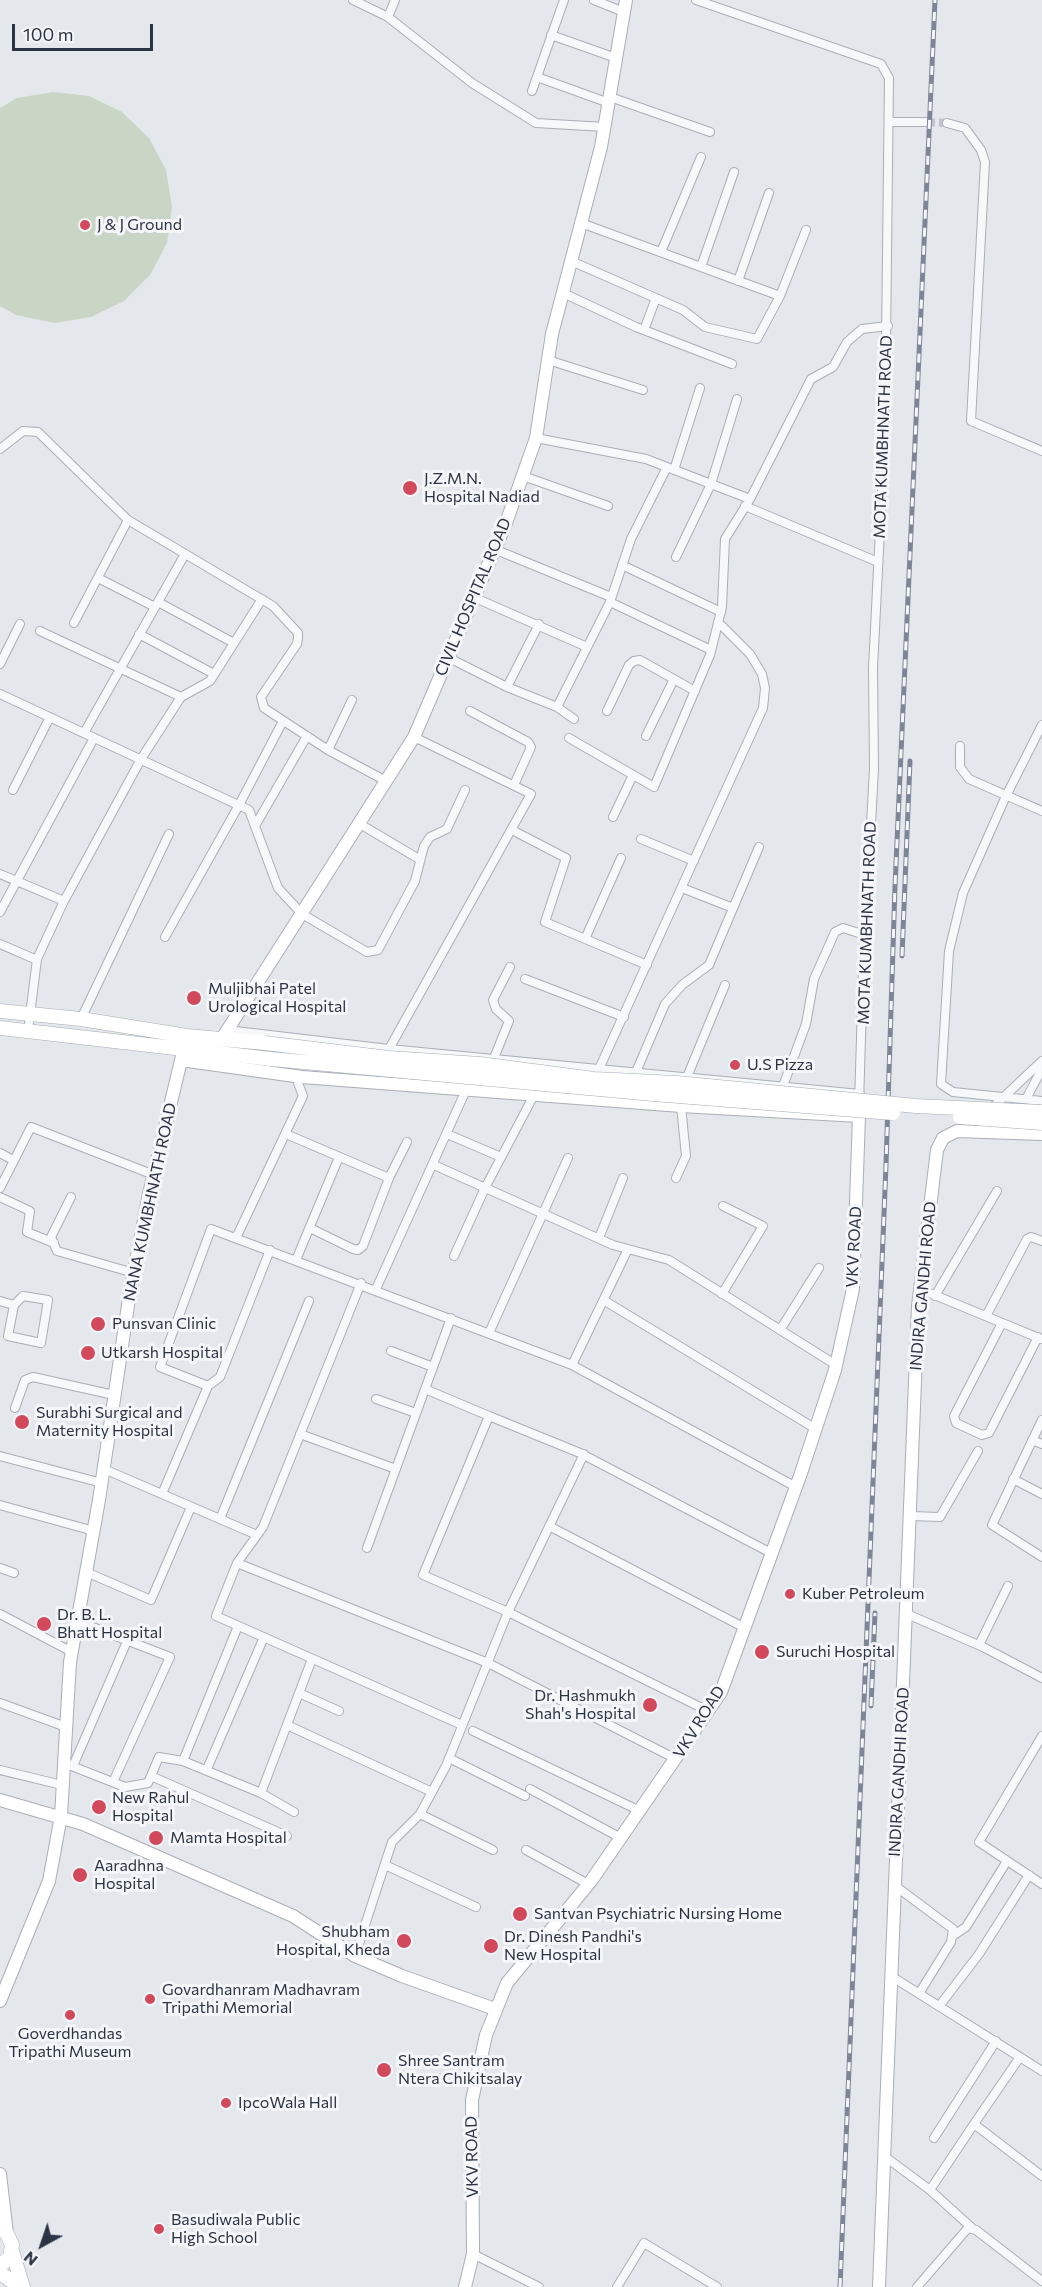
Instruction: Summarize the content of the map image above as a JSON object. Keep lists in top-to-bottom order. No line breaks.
{"streets":{"main road":["CIVIL HOSPITAL ROAD","NANA KUMBHNATH ROAD","VKV ROAD","INDIRA GANDHI ROAD"],"street":["MOTA KUMBHNATH ROAD"]},"crossings":[["MOTA KUMBHNATH ROAD","VKV ROAD"]],"places":["J & J Ground","J.Z.M.N. Hospital Nadiad","Muljibhai Patel Urological Hospital","U.S Pizza","Punsvan Clinic","Utkarsh Hospital","Surabhi Surgical and Maternity Hospital","Kuber Petroleum","Dr. B. L. Bhatt Hospital","Suruchi Hospital","Dr. Hashmukh Shah's Hospital","New Rahul Hospital","Mamta Hospital","Aaradhna Hospital","Santvan Psychiatric Nursing Home","Shubham Hospital, Kheda","Dr. Dinesh Pandhi's New Hospital","Govardhanram Madhavram Tripathi Memorial","Goverdhandas Tripathi Museum","Shree Santram Ntera Chikitsalay","IpcoWala Hall","Basudiwala Public High School"],"scale_bar":"100 m","north":"bottom left"}
